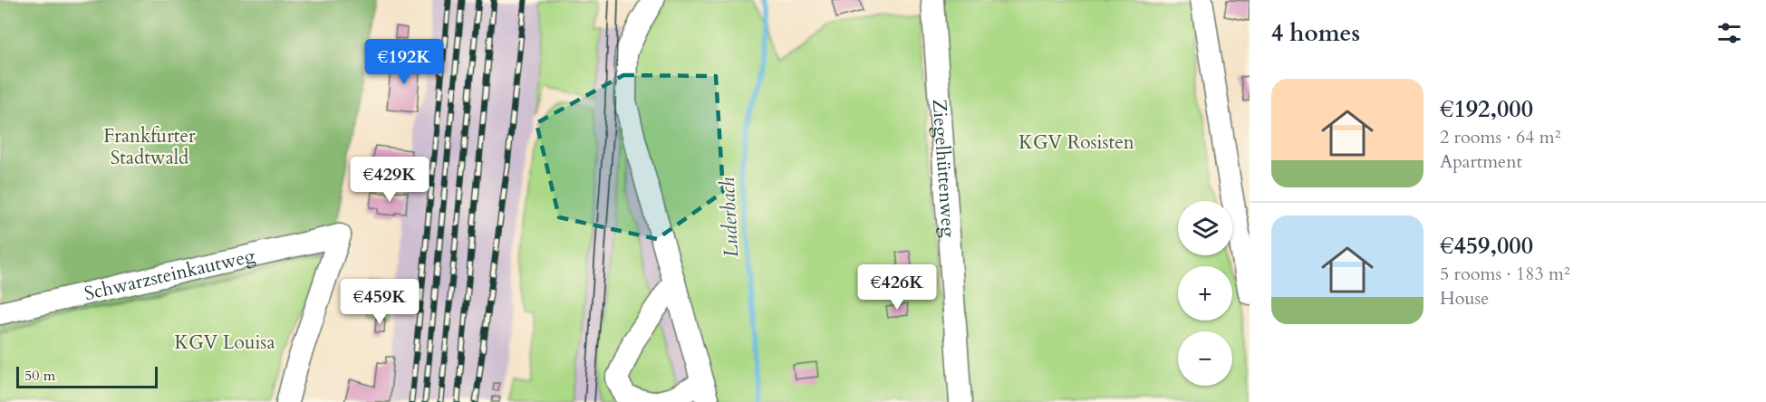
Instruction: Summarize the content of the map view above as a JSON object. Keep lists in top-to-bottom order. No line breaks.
{"streets":{"street":["Ziegelhüttenweg","Schwarzsteinkautweg"]},"water":["Luderbach"],"parks":["Frankfurter Stadtwald","KGV Rosisten","KGV Louisa"],"scale_bar":"50 m","page":{"heading":"4 homes","price":["€192K","€429K","€426K","€459K"],"list":[{"name":"€192,000","note":"2 rooms · 64 m² · Apartment"},{"name":"€459,000","note":"5 rooms · 183 m² · House"}],"map_buttons":["+","−"],"scale":"50 m"}}
